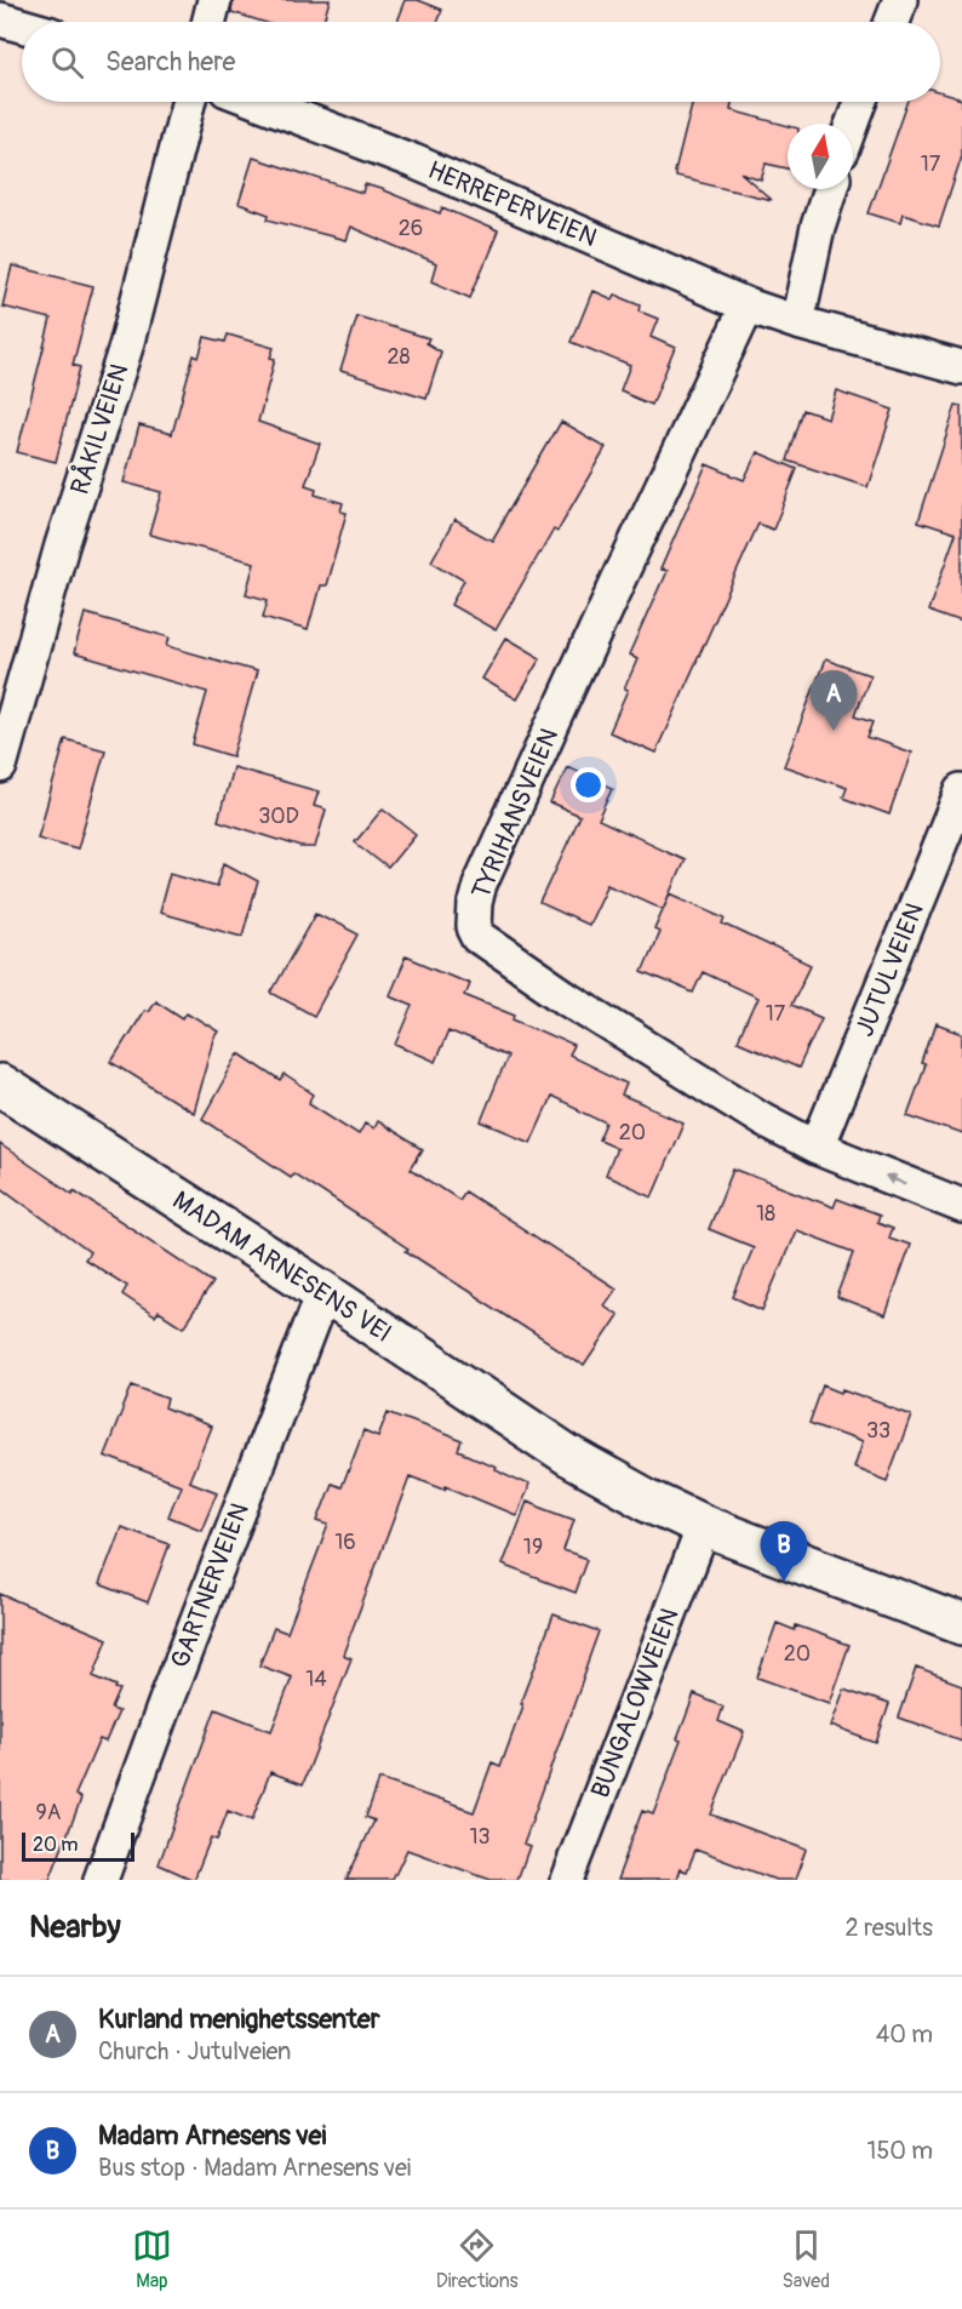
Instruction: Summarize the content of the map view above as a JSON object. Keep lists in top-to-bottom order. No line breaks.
{"streets":{"street":["HERREPERVEIEN","RÅKILVEIEN","TYRIHANSVEIEN","JUTULVEIEN","MADAM ARNESENS VEI","GARTNERVEIEN","BUNGALOWVEIEN"]},"crossings":[["HERREPERVEIEN","TYRIHANSVEIEN"],["TYRIHANSVEIEN","JUTULVEIEN"],["MADAM ARNESENS VEI","GARTNERVEIEN"],["MADAM ARNESENS VEI","BUNGALOWVEIEN"]],"house_numbers":["17","26","28","30D","17","20","18","33","16","19","20","14","9A","13"],"scale_bar":"20 m","north":"top","page":{"search":"Search here","pins":["A","B"],"scale":"20 m","heading":["Nearby","2 results"],"list":[{"mark":"A","name":"Kurland menighetssenter","note":"Church · Jutulveien","value":"40 m"},{"mark":"B","name":"Madam Arnesens vei","note":"Bus stop · Madam Arnesens vei","value":"150 m"}],"nav":["Map","Directions","Saved"]}}
